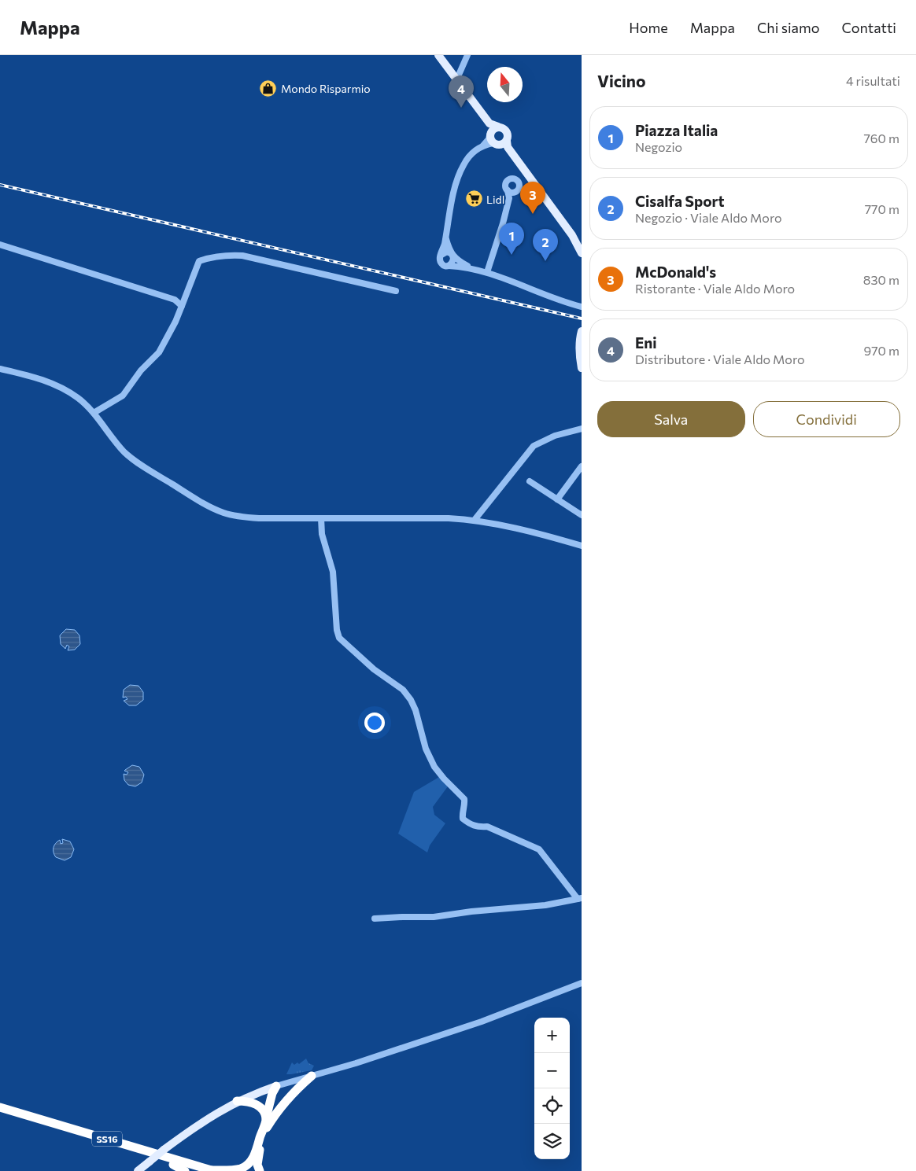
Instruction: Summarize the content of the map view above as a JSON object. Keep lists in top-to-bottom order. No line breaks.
{"streets":{"highway":["SS16"]},"places":{"shop":["Mondo Risparmio"],"supermarket":["Lidl"]},"north":"top","page":{"header":"Mappa","nav":["Home","Mappa","Chi siamo","Contatti"],"heading":["Vicino","4 risultati"],"pins":["4","3","1","2"],"list":[{"mark":"1","name":"Piazza Italia","note":"Negozio","value":"760 m"},{"mark":"2","name":"Cisalfa Sport","note":"Negozio · Viale Aldo Moro","value":"770 m"},{"mark":"3","name":"McDonald's","note":"Ristorante · Viale Aldo Moro","value":"830 m"},{"mark":"4","name":"Eni","note":"Distributore · Viale Aldo Moro","value":"970 m"}],"buttons":["Salva","Condividi"],"map_buttons":["+","−"]}}
